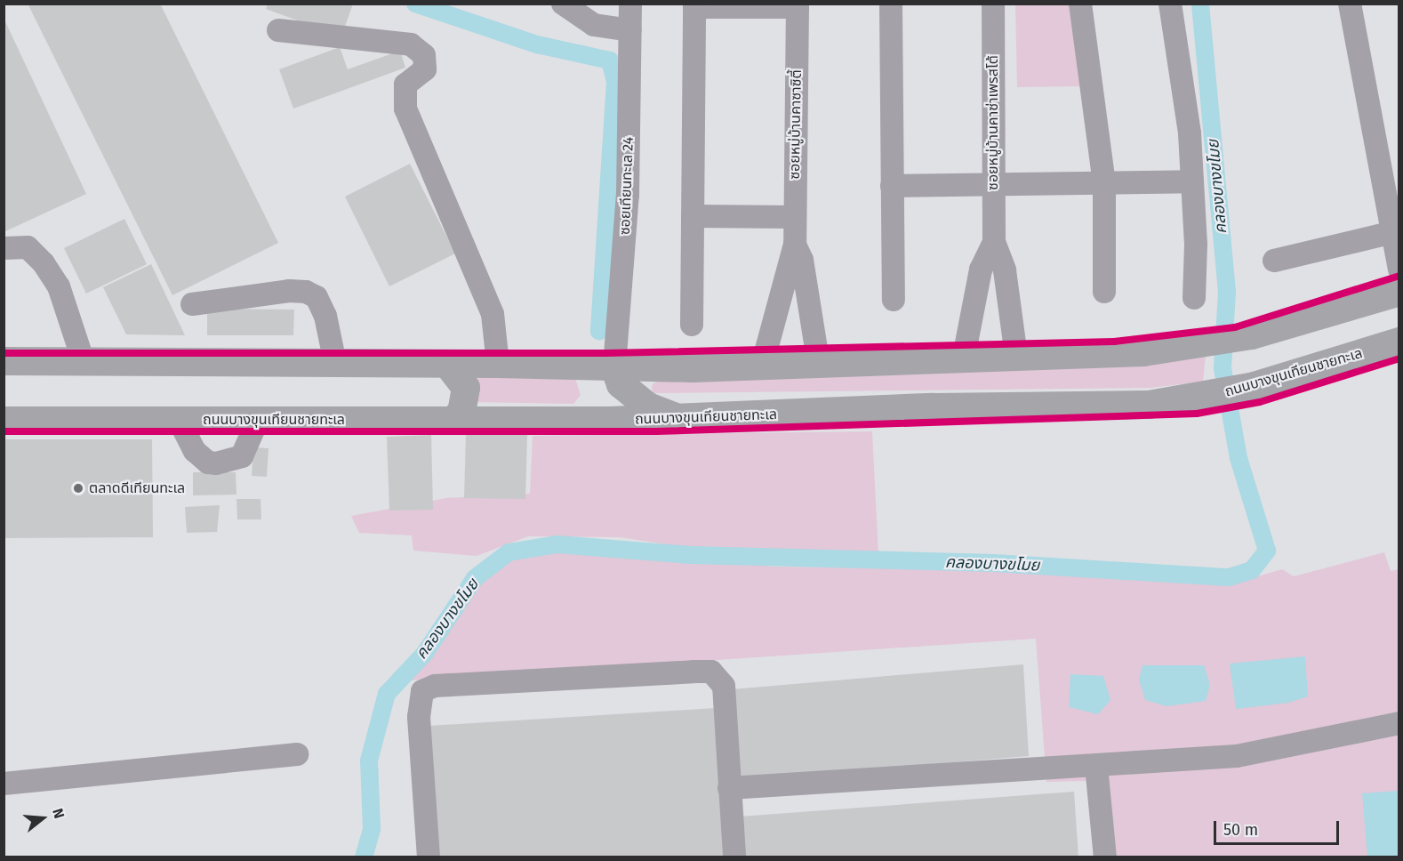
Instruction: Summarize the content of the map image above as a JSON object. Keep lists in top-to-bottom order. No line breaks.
{"streets":{"main road":["ถนนบางขุนเทียนชายทะเล"],"street":["ซอยหมู่บ้านคาซ่าเพรสโต้","ซอยหมู่บ้านคาซาซิตี้","ซอยเทียนทะเล 24"]},"water":["คลองบางขโมย"],"places":["ตลาดดีเทียนทะเล"],"scale_bar":"50 m","north":"right"}
